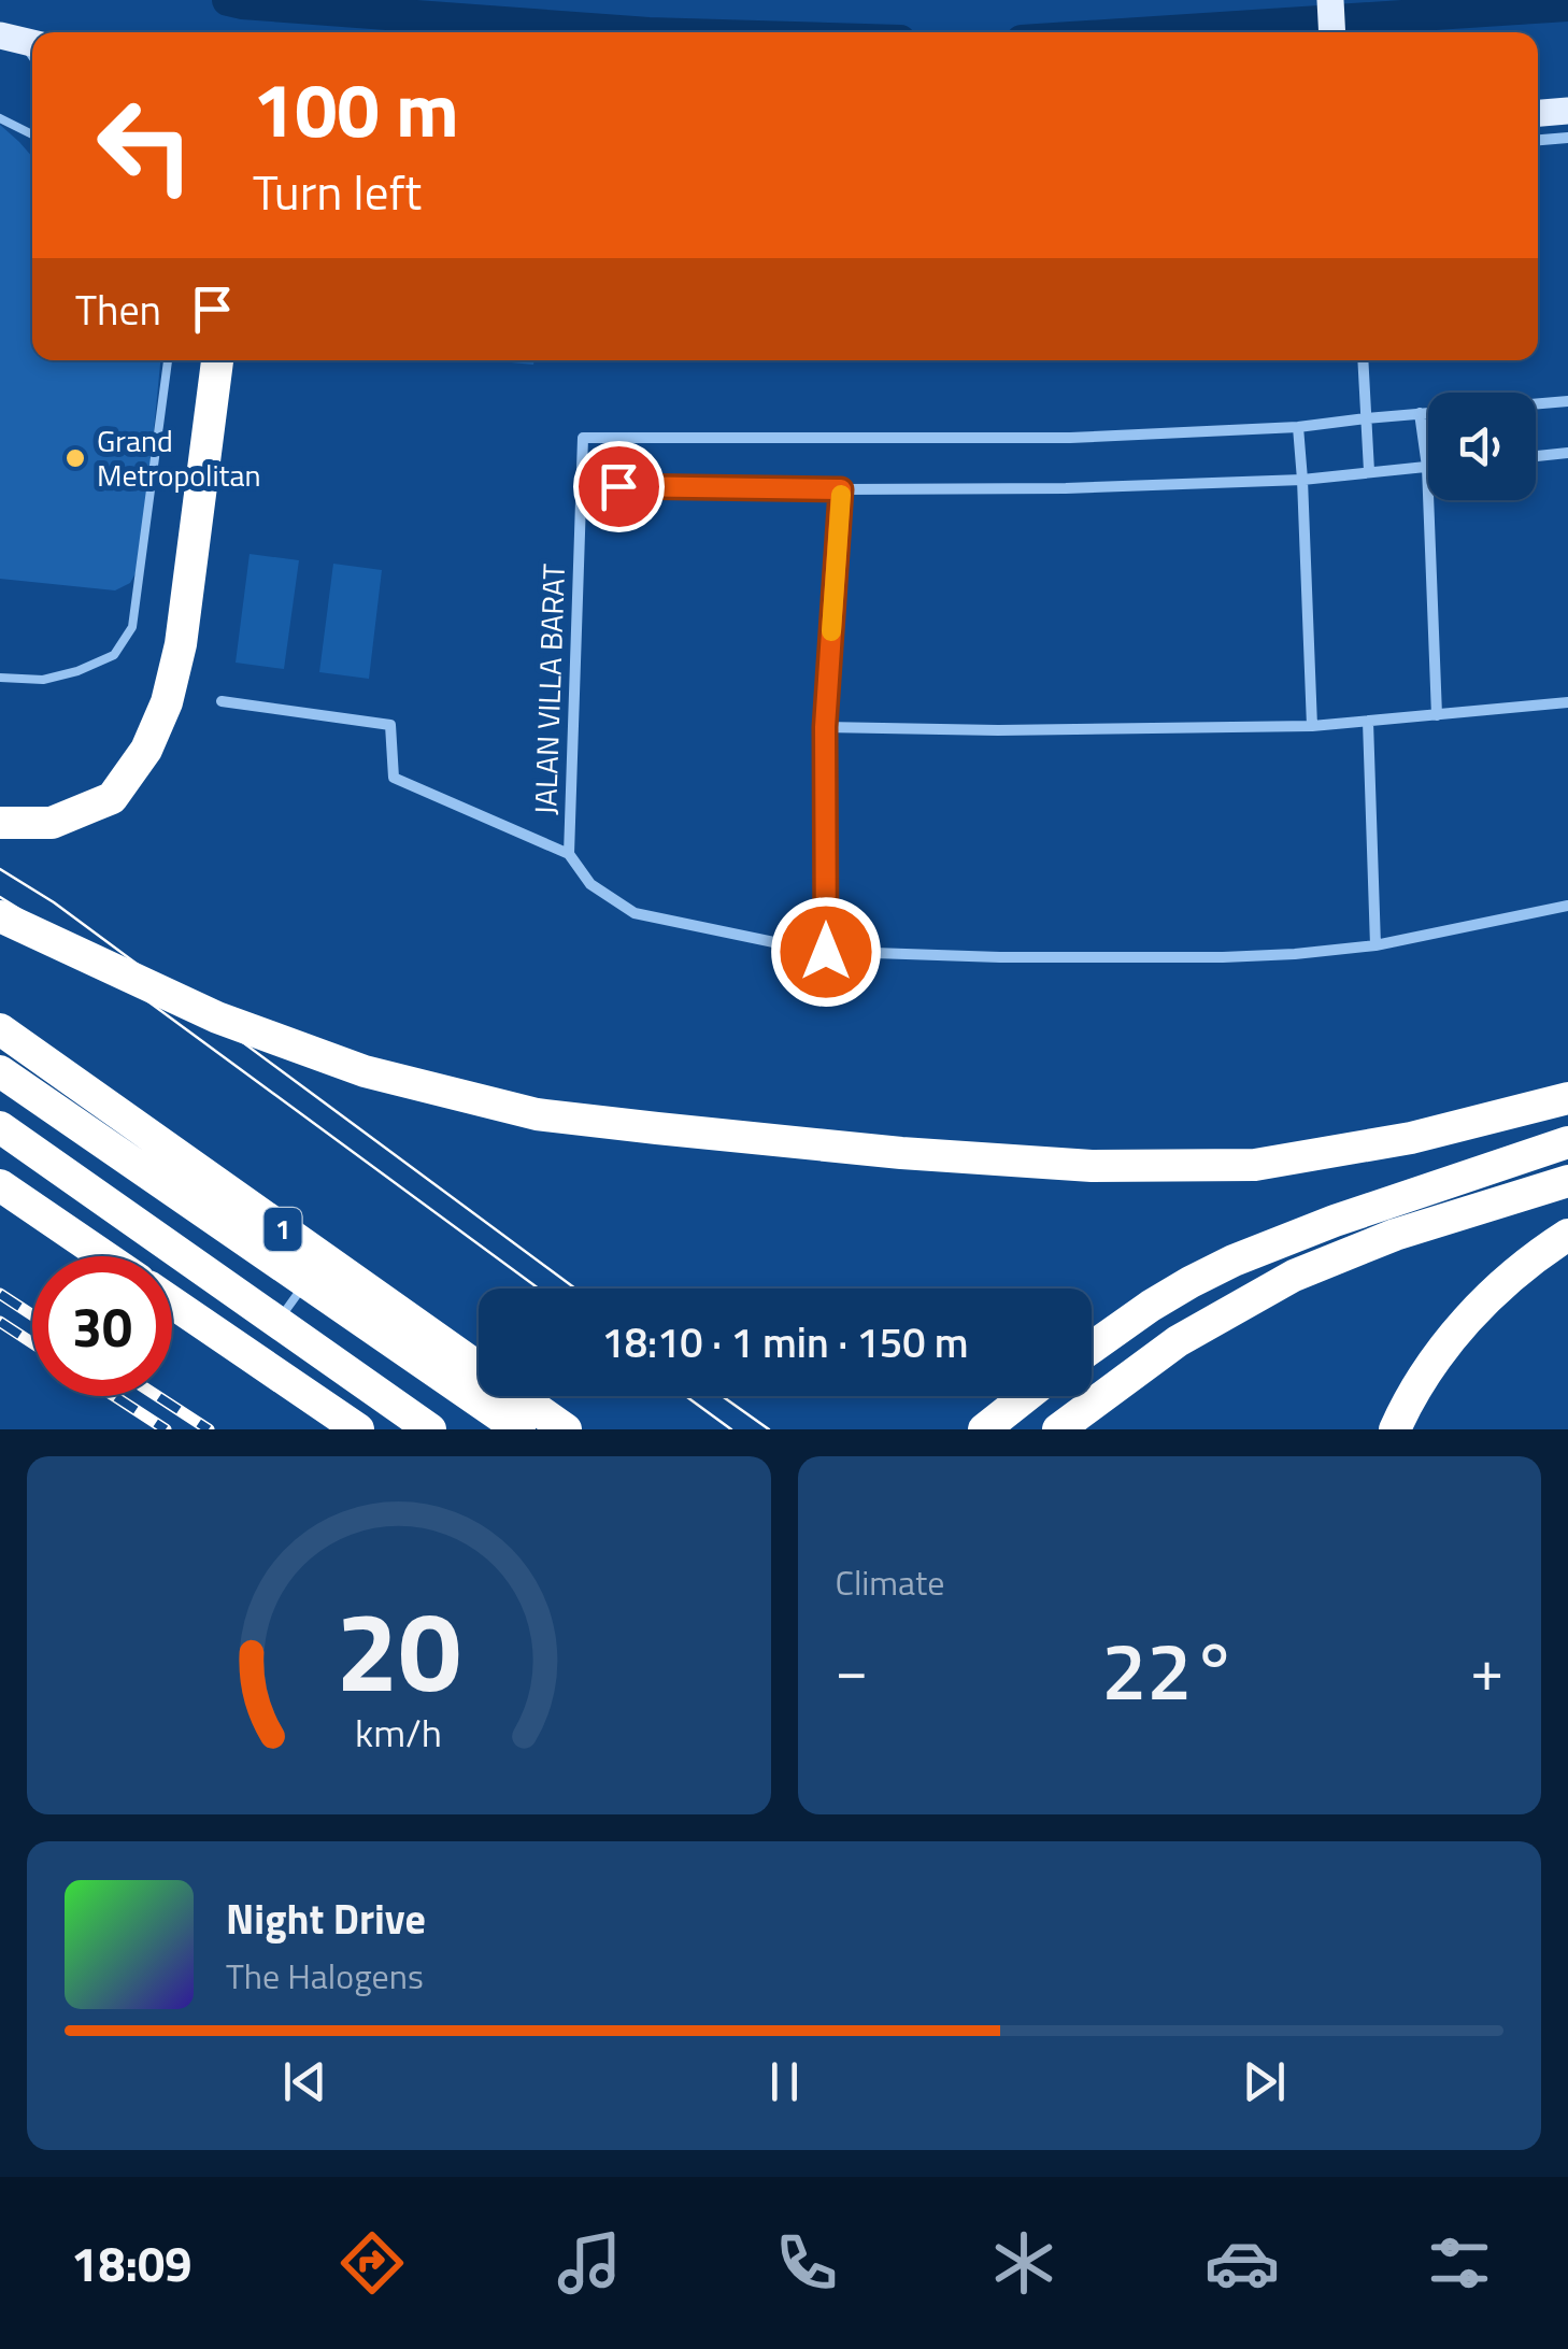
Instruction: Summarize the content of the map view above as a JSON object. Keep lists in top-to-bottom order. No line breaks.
{"streets":{"highway":["1"],"street":["JALAN VILLA BARAT"]},"places":["Grand Metropolitan"],"page":{"turn":["100 m","Turn left"],"then":"Then","limit":"30","trip":"18:10 · 1 min · 150 m","tile":"Climate","heat":["−","22°","+"],"song":["Night Drive","The Halogens"],"tabs":"18:09","gauge":["20","km/h"]}}
